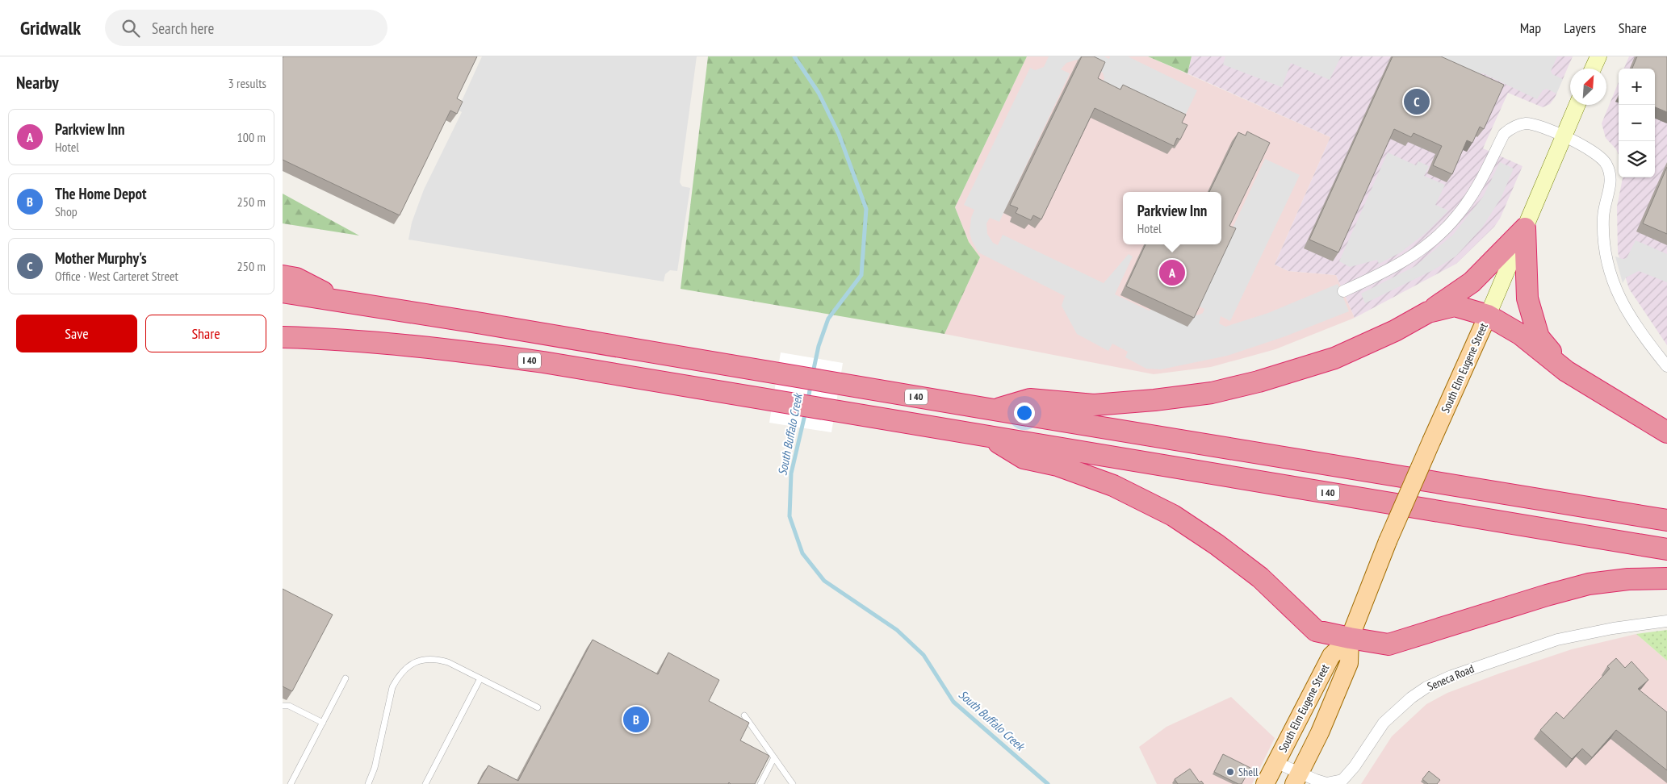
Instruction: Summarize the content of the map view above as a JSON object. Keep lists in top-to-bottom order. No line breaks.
{"streets":{"highway":["I 40"],"main road":["South Elm Eugene Street"],"street":["Seneca Road"]},"crossings":[["South Elm Eugene Street","Seneca Road"]],"water":["South Buffalo Creek"],"places":["Shell"],"north":"top right","page":{"header":"Gridwalk","search":"Search here","nav":["Map","Layers","Share"],"heading":["Nearby","3 results"],"map_buttons":["+","−"],"pins":["C","A","B"],"list":[{"mark":"A","name":"Parkview Inn","note":"Hotel","value":"100 m"},{"mark":"B","name":"The Home Depot","note":"Shop","value":"250 m"},{"mark":"C","name":"Mother Murphy's","note":"Office · West Carteret Street","value":"250 m"}],"popup":["Parkview Inn","Hotel"],"buttons":["Save","Share"]}}
